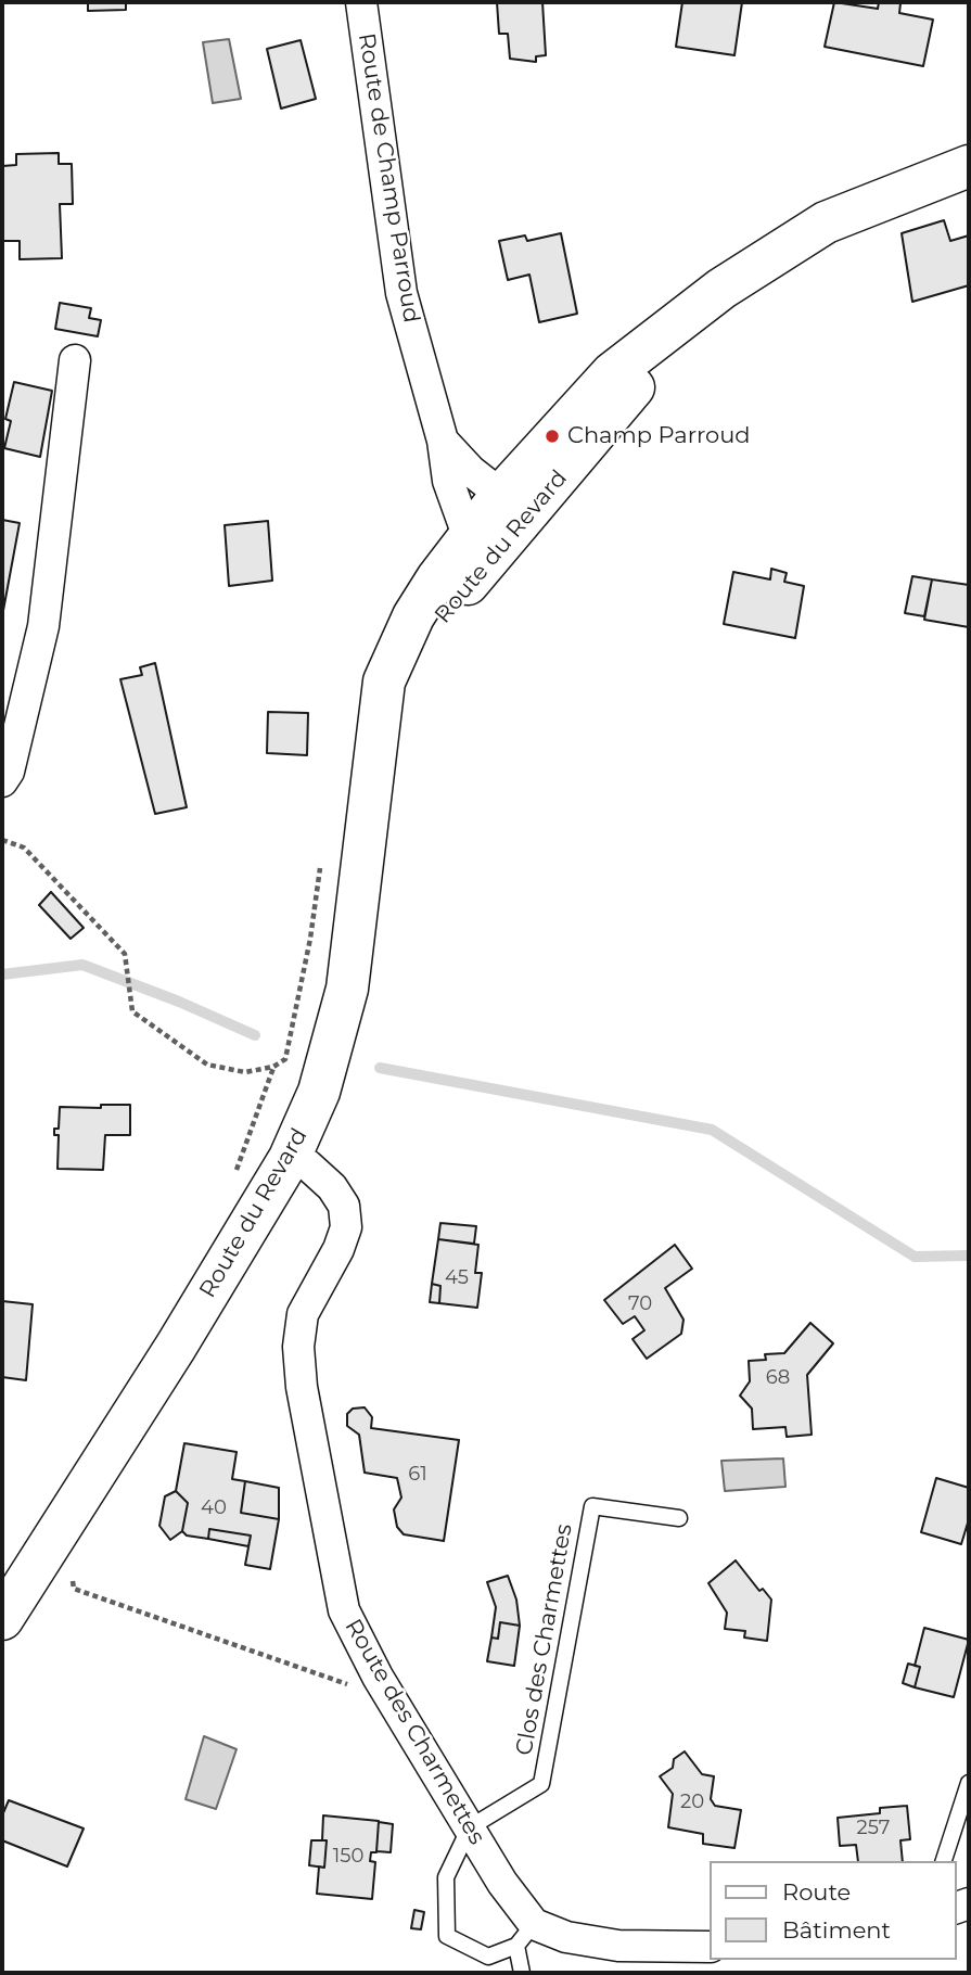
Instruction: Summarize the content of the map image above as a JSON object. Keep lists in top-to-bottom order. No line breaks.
{"streets":{"main road":["Route du Revard"],"street":["Route de Champ Parroud","Route des Charmettes"],"lane":["Clos des Charmettes"]},"crossings":[["Route de Champ Parroud","Route du Revard"],["Route du Revard","Route des Charmettes"],["Clos des Charmettes","Route des Charmettes"]],"places":["Champ Parroud"],"house_numbers":["45","70","68","61","40","20","257","150"],"legend":["Route","Bâtiment"]}
